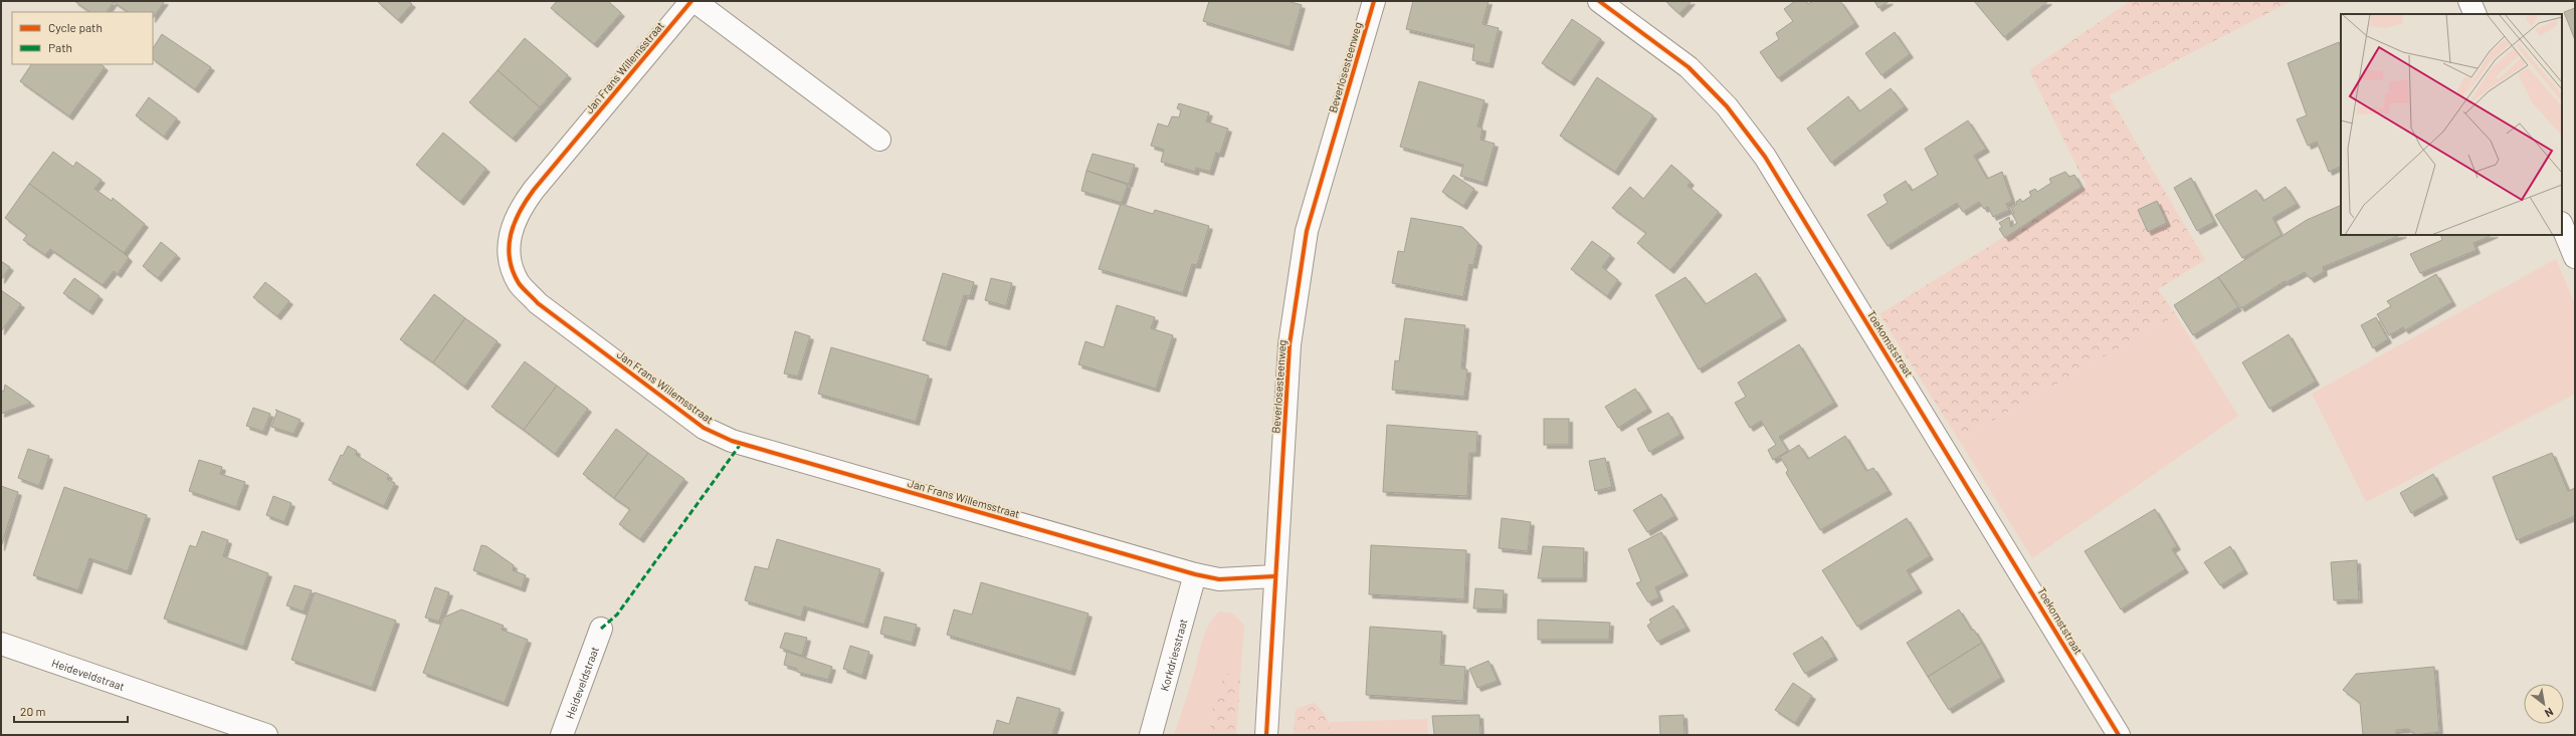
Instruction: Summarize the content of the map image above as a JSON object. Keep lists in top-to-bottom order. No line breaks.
{"streets":{"street":["Jan Frans Willemsstraat","Beverlosesteenweg","Toekomststraat","Korkdriesstraat","Heideveldstraat"]},"crossings":[["Jan Frans Willemsstraat","Beverlosesteenweg"],["Jan Frans Willemsstraat","Korkdriesstraat"]],"legend":["Cycle path","Path"],"scale_bar":"20 m","north":"bottom right"}
